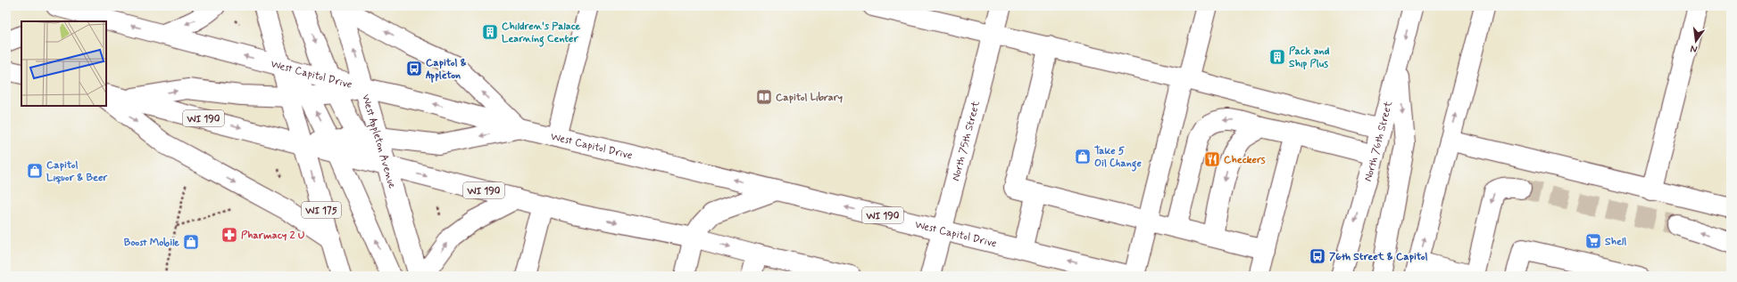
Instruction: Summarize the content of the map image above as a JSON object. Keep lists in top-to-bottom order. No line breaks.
{"streets":{"main road":["West Capitol Drive","WI 190","West Appleton Avenue","North 75th Street","North 76th Street","WI 175"]},"crossings":[["West Capitol Drive","West Appleton Avenue"],["West Capitol Drive","North 75th Street"],["WI 190","West Appleton Avenue"],["WI 190","WI 175"]],"places":{"building":["Children's Palace Learning Center","Pack and Ship Plus"],"bus stop":["Capitol & Appleton","76th Street & Capitol"],"library":["Capitol Library"],"shop":["Take 5 Oil Change","Capitol Liquor & Beer","Boost Mobile"],"restaurant":["Checkers"],"pharmacy":["Pharmacy 2 U"],"supermarket":["Shell"]},"north":"bottom"}
